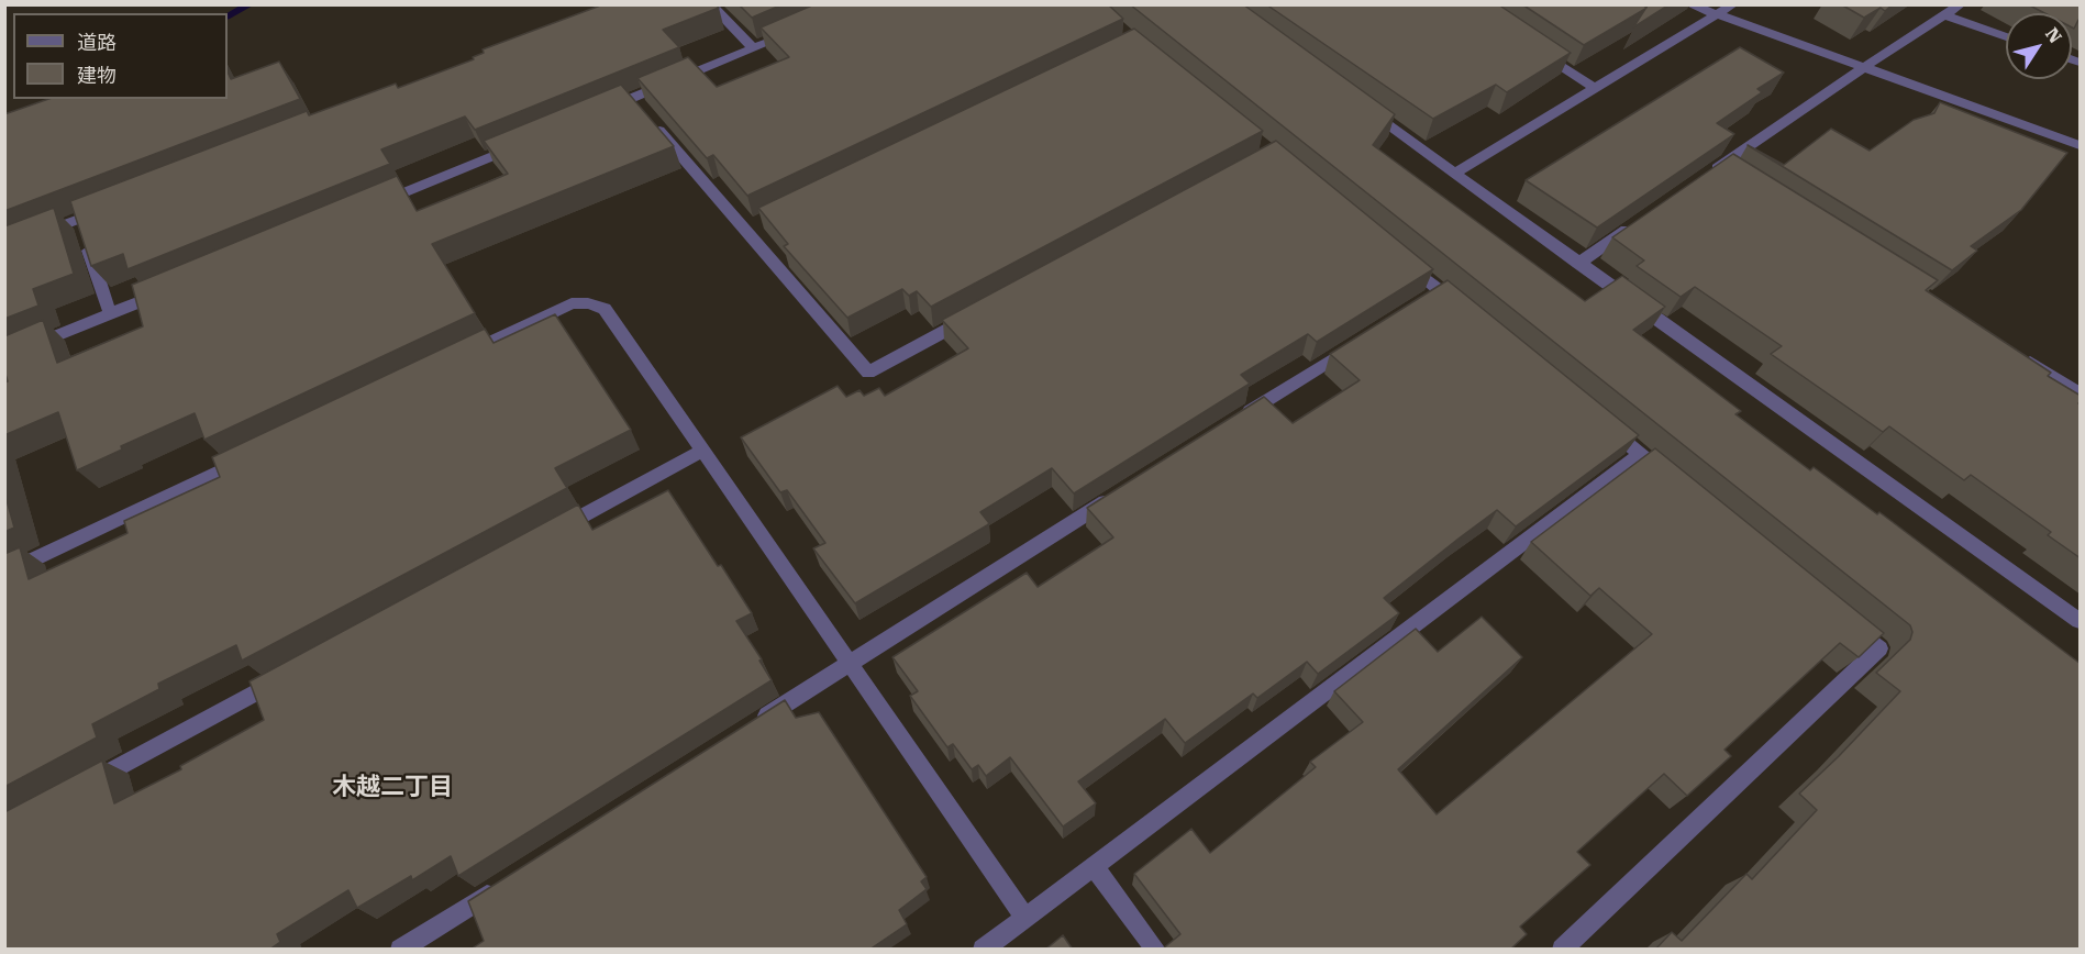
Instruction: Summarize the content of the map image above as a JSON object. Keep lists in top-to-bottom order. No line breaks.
{"districts":["木越二丁目"],"legend":["道路","建物"],"north":"top right"}
